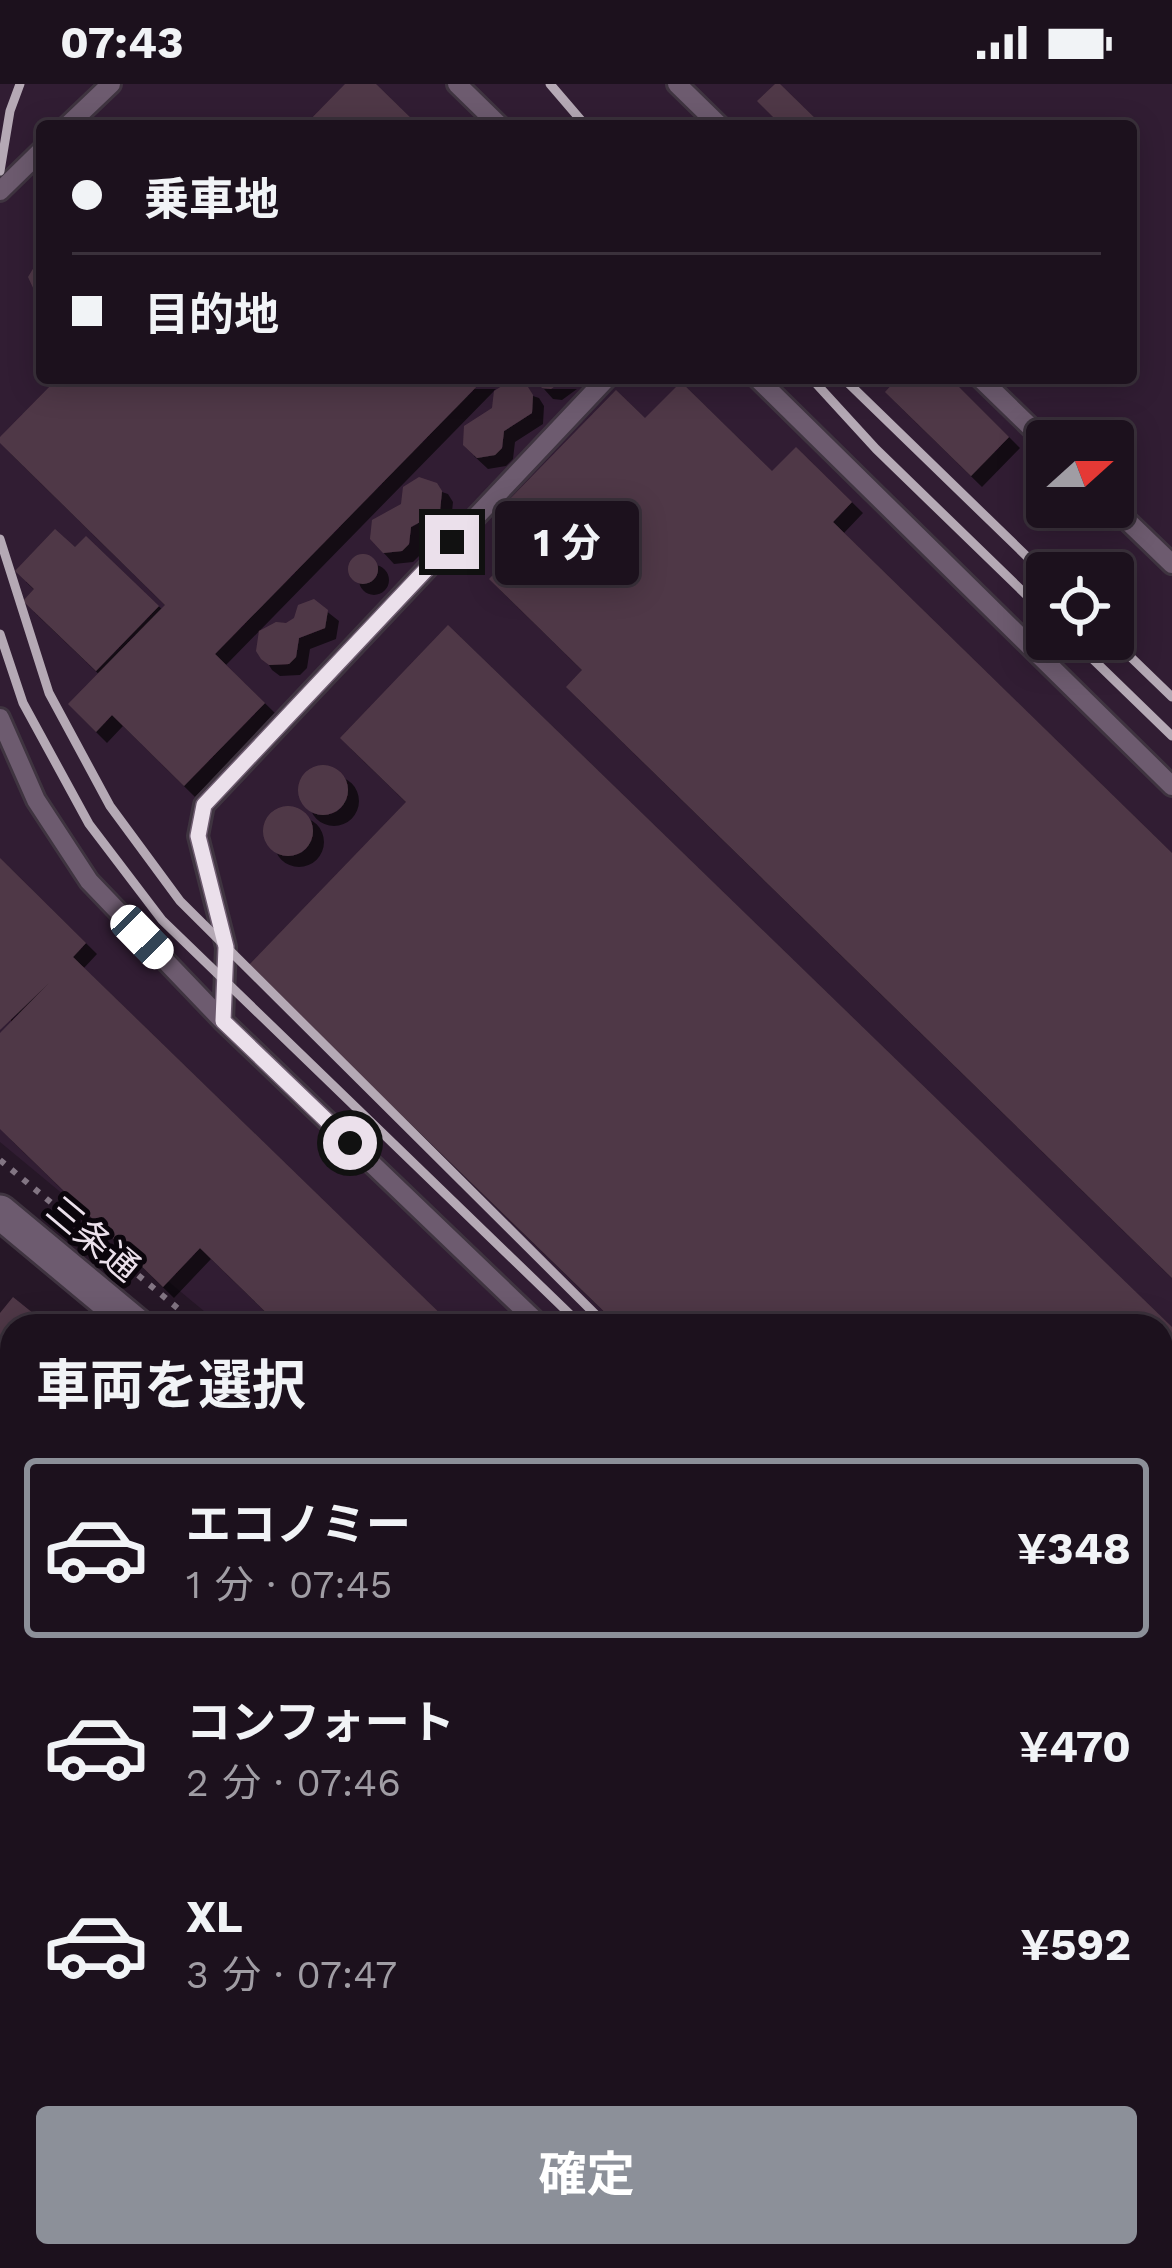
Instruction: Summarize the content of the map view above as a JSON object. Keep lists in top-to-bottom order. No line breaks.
{"streets":{"street":["三条通"]},"north":"right","page":{"status":"07:43","banner":["乗車地","目的地"],"bubble":"1 分","heading":"車両を選択","list":[{"name":"エコノミー","note":"1 分 · 07:45","value":"¥348"},{"name":"コンフォート","note":"2 分 · 07:46","value":"¥470"},{"name":"XL","note":"3 分 · 07:47","value":"¥592"}],"buttons":"確定"}}
